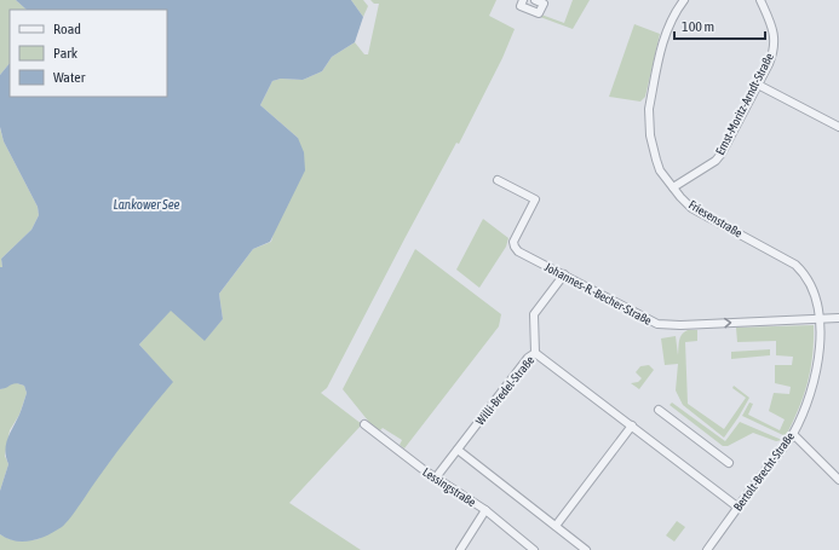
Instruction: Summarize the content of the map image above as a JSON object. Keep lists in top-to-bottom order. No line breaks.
{"streets":{"street":["Ernst-Moritz-Arndt-Straße","Friesenstraße","Johannes-R.-Becher-Straße","Willi-Bredel-Straße","Bertolt-Brecht-Straße","Lessingstraße"]},"crossings":[["Ernst-Moritz-Arndt-Straße","Friesenstraße"],["Friesenstraße","Bertolt-Brecht-Straße"],["Johannes-R.-Becher-Straße","Bertolt-Brecht-Straße"],["Willi-Bredel-Straße","Bertolt-Brecht-Straße"],["Willi-Bredel-Straße","Lessingstraße"]],"one_way":["Johannes-R.-Becher-Straße"],"water":["Lankower See"],"legend":["Road","Park","Water"],"scale_bar":"100 m"}
